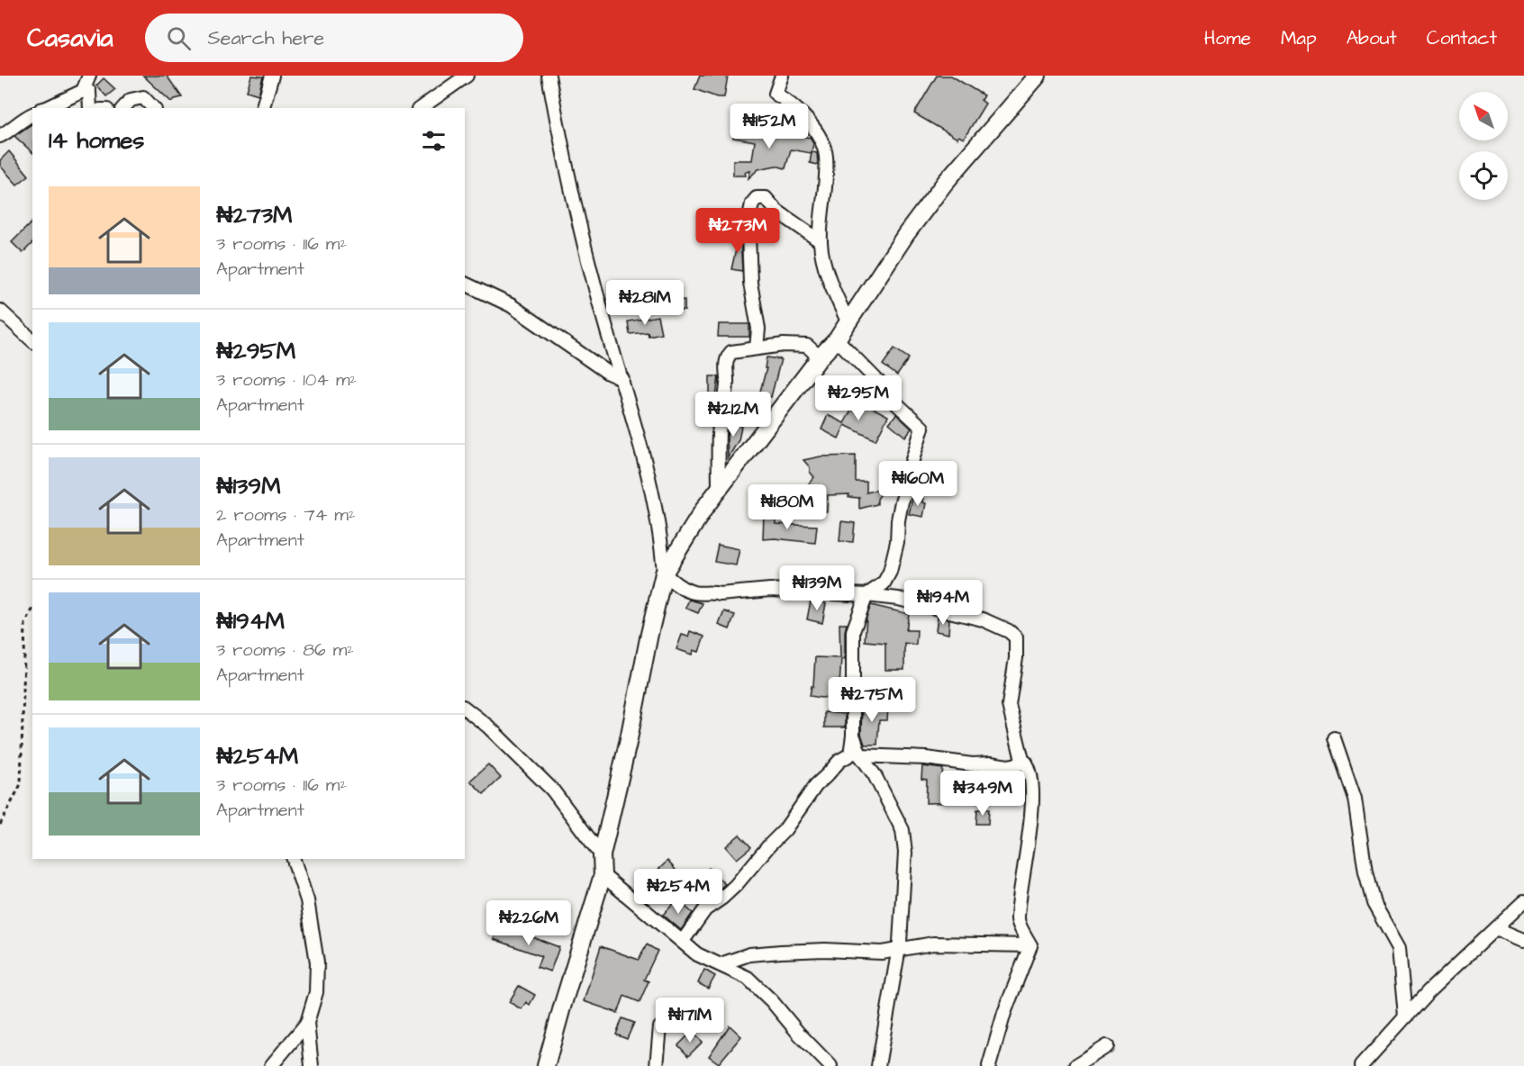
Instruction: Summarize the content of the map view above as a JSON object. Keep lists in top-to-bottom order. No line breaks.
{"north":"top left","page":{"header":"Casavia","search":"Search here","nav":["Home","Map","About","Contact"],"price":["₦152M","₦273M","₦281M","₦295M","₦212M","₦160M","₦180M","₦139M","₦194M","₦275M","₦349M","₦254M","₦226M","₦171M"],"heading":"14 homes","list":[{"name":"₦273M","note":"3 rooms · 116 m² · Apartment"},{"name":"₦295M","note":"3 rooms · 104 m² · Apartment"},{"name":"₦139M","note":"2 rooms · 74 m² · Apartment"},{"name":"₦194M","note":"3 rooms · 86 m² · Apartment"},{"name":"₦254M","note":"3 rooms · 116 m² · Apartment"}]}}
